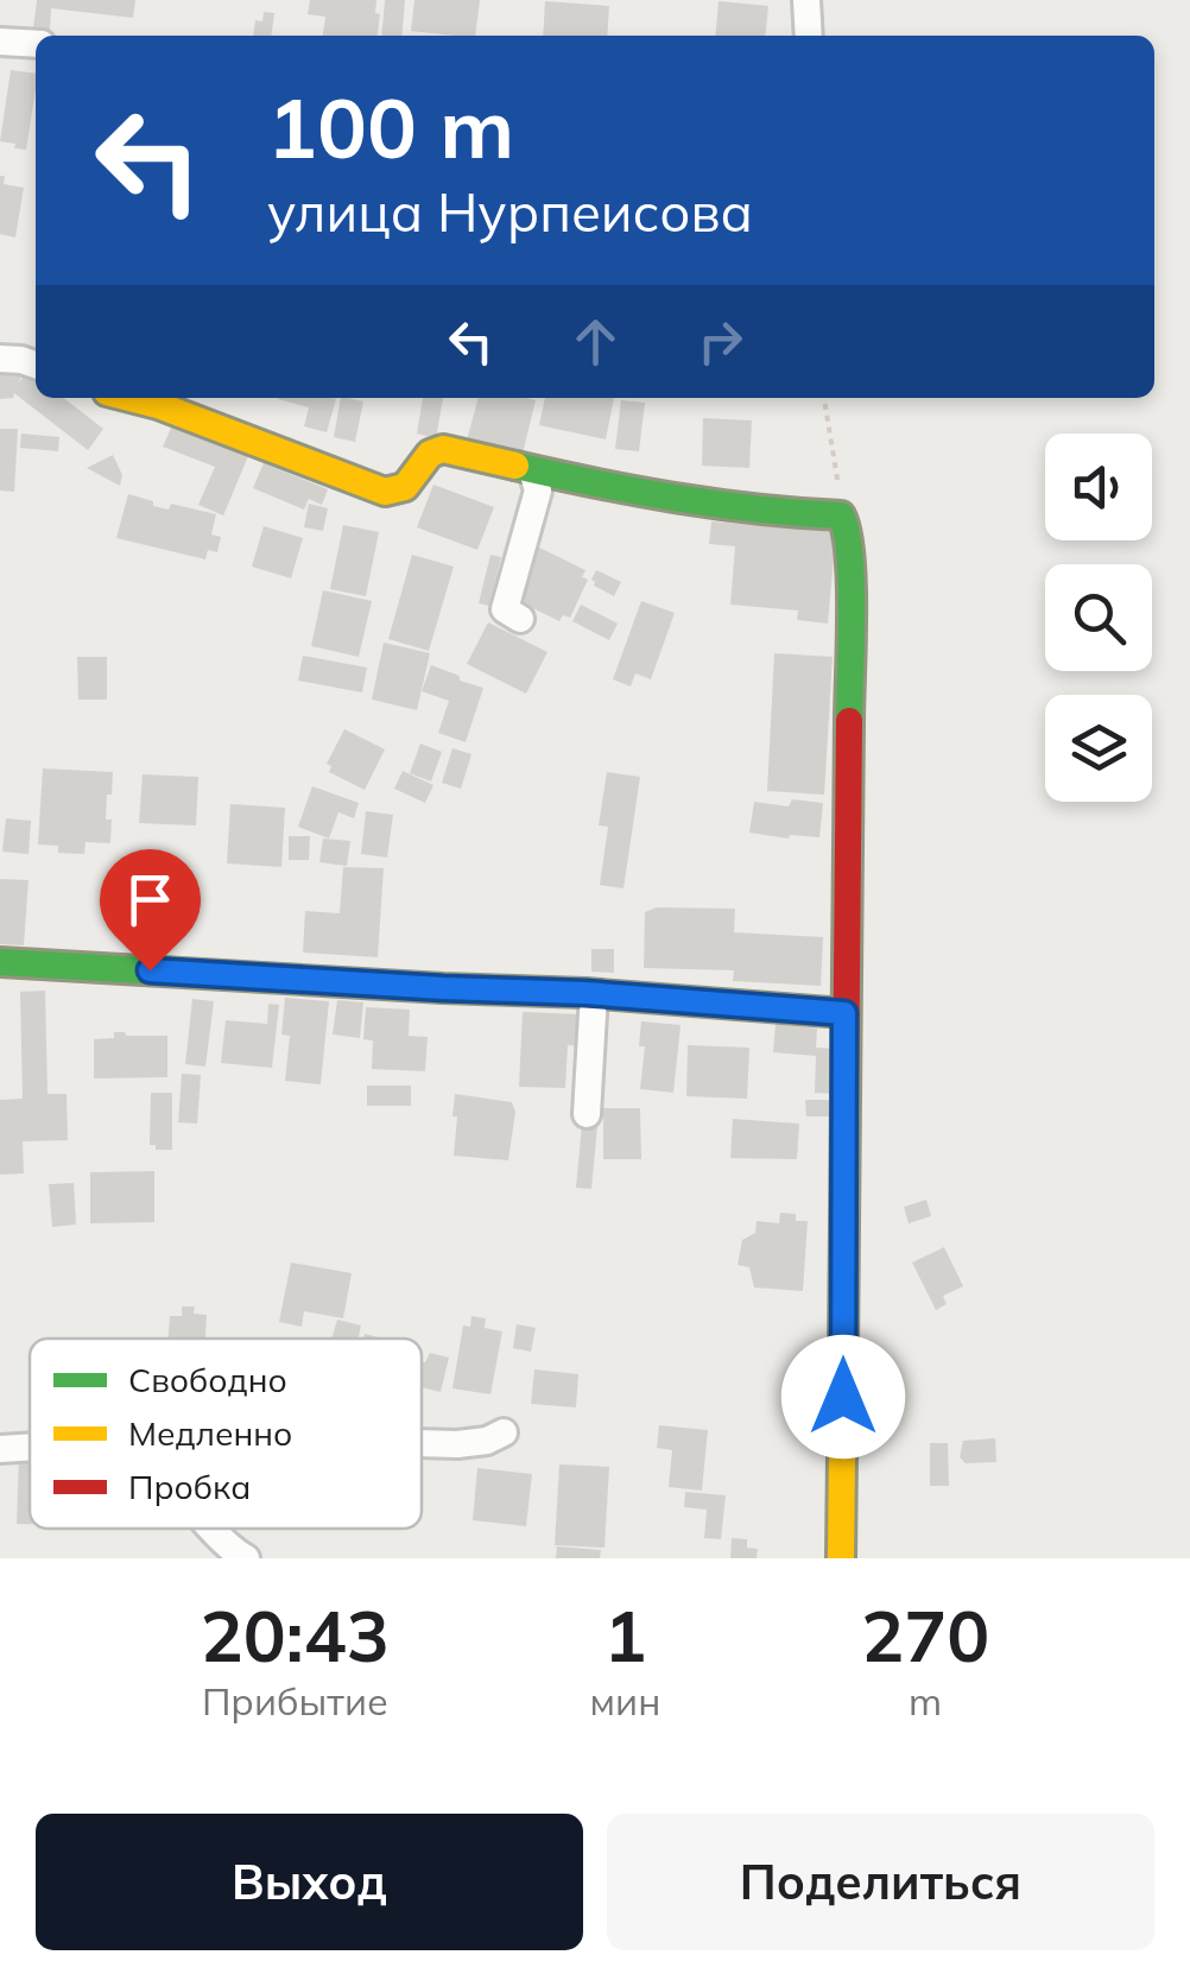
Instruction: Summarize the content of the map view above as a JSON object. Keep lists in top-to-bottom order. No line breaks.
{"legend":["Свободно","Медленно","Пробка"],"page":{"turn":["100 m","улица Нурпеисова"],"eta":["20:43","Прибытие","1","мин","270","m"],"buttons":["Выход","Поделиться"]}}
